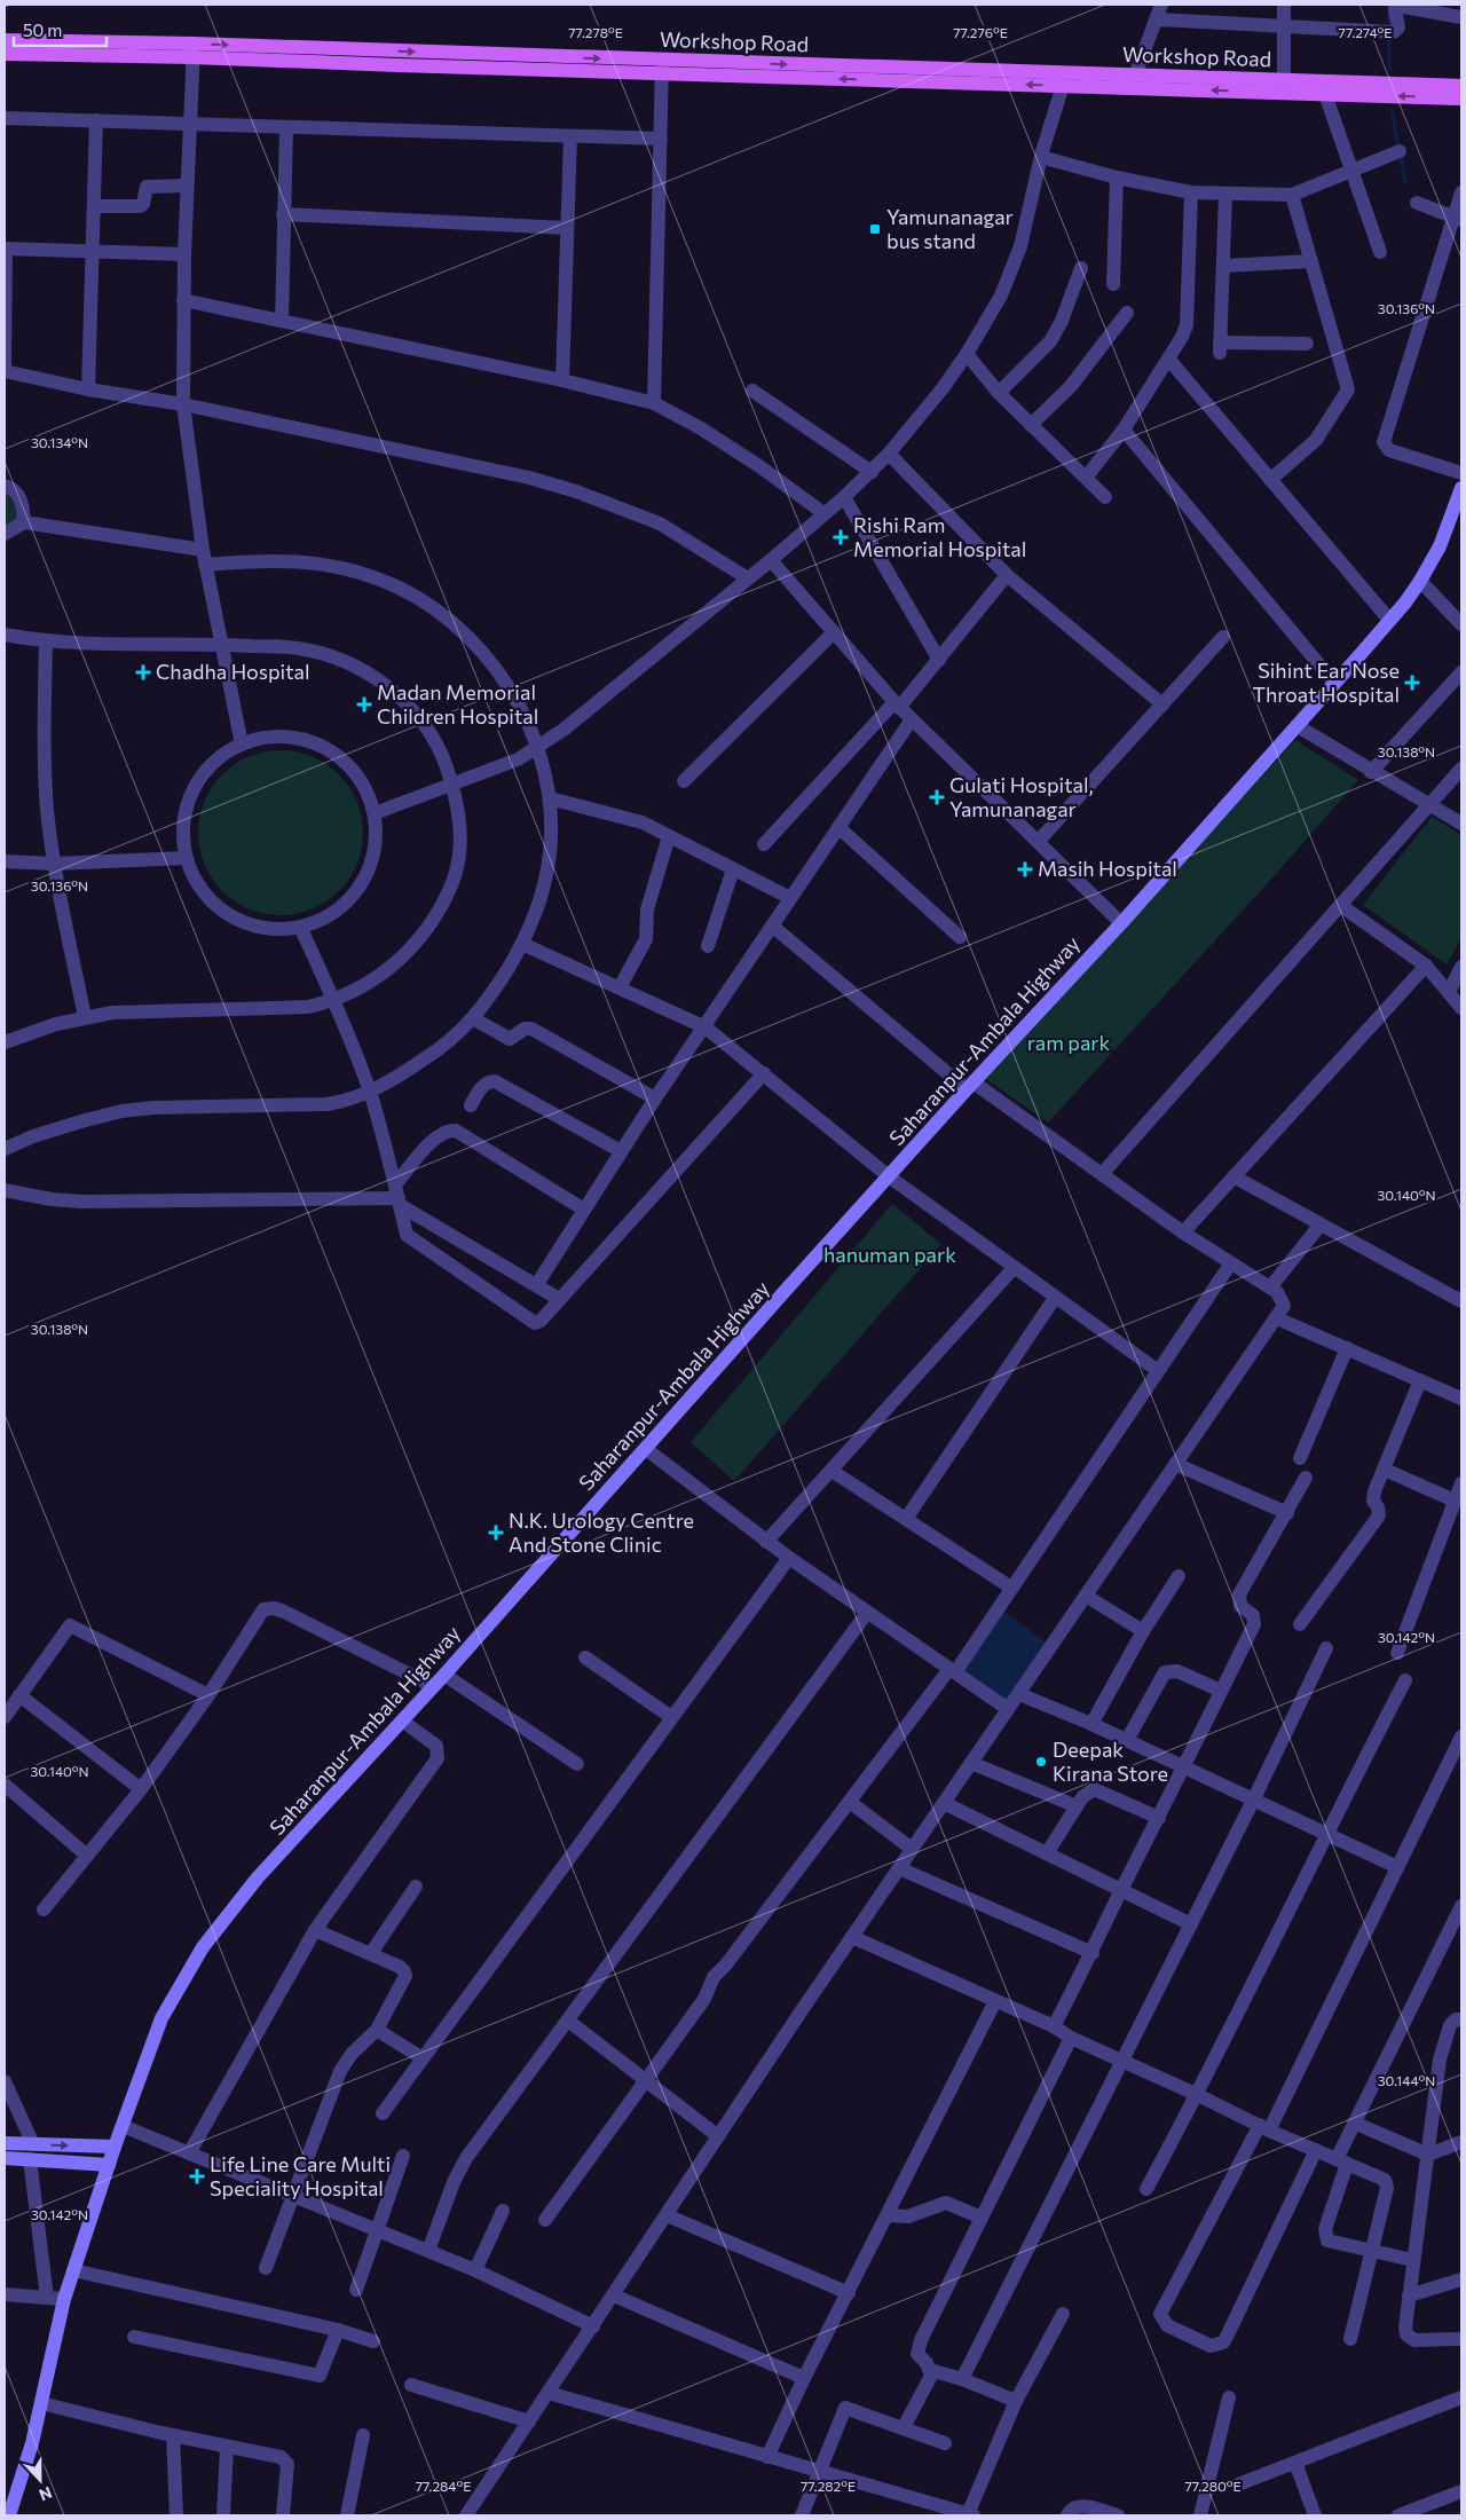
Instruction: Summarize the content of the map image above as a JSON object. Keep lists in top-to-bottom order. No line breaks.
{"streets":{"main road":["Workshop Road","Saharanpur-Ambala Highway"]},"parks":["ram park","hanuman park"],"places":{"transit":["Yamunanagar bus stand"],"health":["Rishi Ram Memorial Hospital","Chadha Hospital","Sihint Ear Nose Throat Hospital","Madan Memorial Children Hospital","Gulati Hospital, Yamunanagar","Masih Hospital","N.K. Urology Centre And Stone Clinic","Life Line Care Multi Speciality Hospital"],"other":["Deepak Kirana Store"]},"scale_bar":"50 m","north":"bottom","coordinates":["77.278°E","77.276°E","77.274°E","30.136°N","30.134°N","30.138°N","30.140°N","30.142°N","30.144°N","77.284°E","77.282°E","77.280°E"]}
